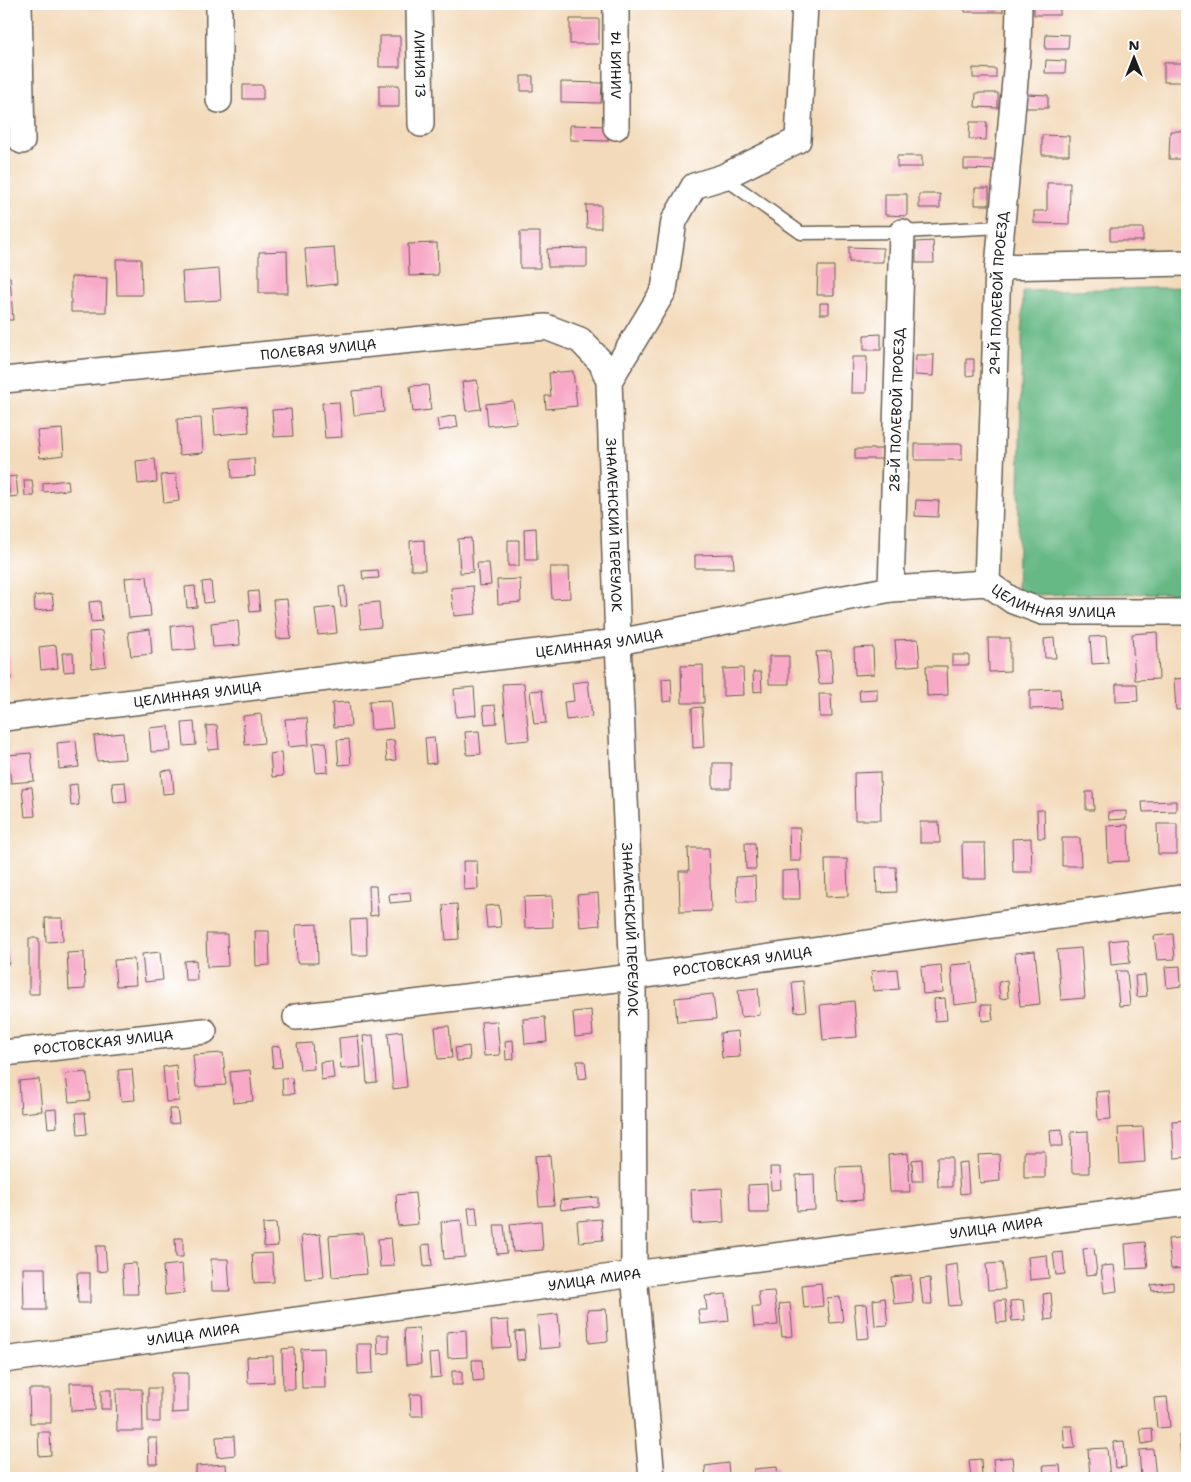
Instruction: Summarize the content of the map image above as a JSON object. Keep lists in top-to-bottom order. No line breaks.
{"streets":{"street":["ЛИНИЯ 13","ЛИНИЯ 14","29-Й ПОЛЕВОЙ ПРОЕЗД","ПОЛЕВАЯ УЛИЦА","28-Й ПОЛЕВОЙ ПРОЕЗД","ЗНАМЕНСКИЙ ПЕРЕУЛОК","ЦЕЛИННАЯ УЛИЦА","РОСТОВСКАЯ УЛИЦА","УЛИЦА МИРА"]},"crossings":[["29-Й ПОЛЕВОЙ ПРОЕЗД","ЦЕЛИННАЯ УЛИЦА"],["ПОЛЕВАЯ УЛИЦА","ЗНАМЕНСКИЙ ПЕРЕУЛОК"],["28-Й ПОЛЕВОЙ ПРОЕЗД","ЦЕЛИННАЯ УЛИЦА"],["ЗНАМЕНСКИЙ ПЕРЕУЛОК","ЦЕЛИННАЯ УЛИЦА"],["ЗНАМЕНСКИЙ ПЕРЕУЛОК","РОСТОВСКАЯ УЛИЦА"],["ЗНАМЕНСКИЙ ПЕРЕУЛОК","УЛИЦА МИРА"]],"north":"top"}
